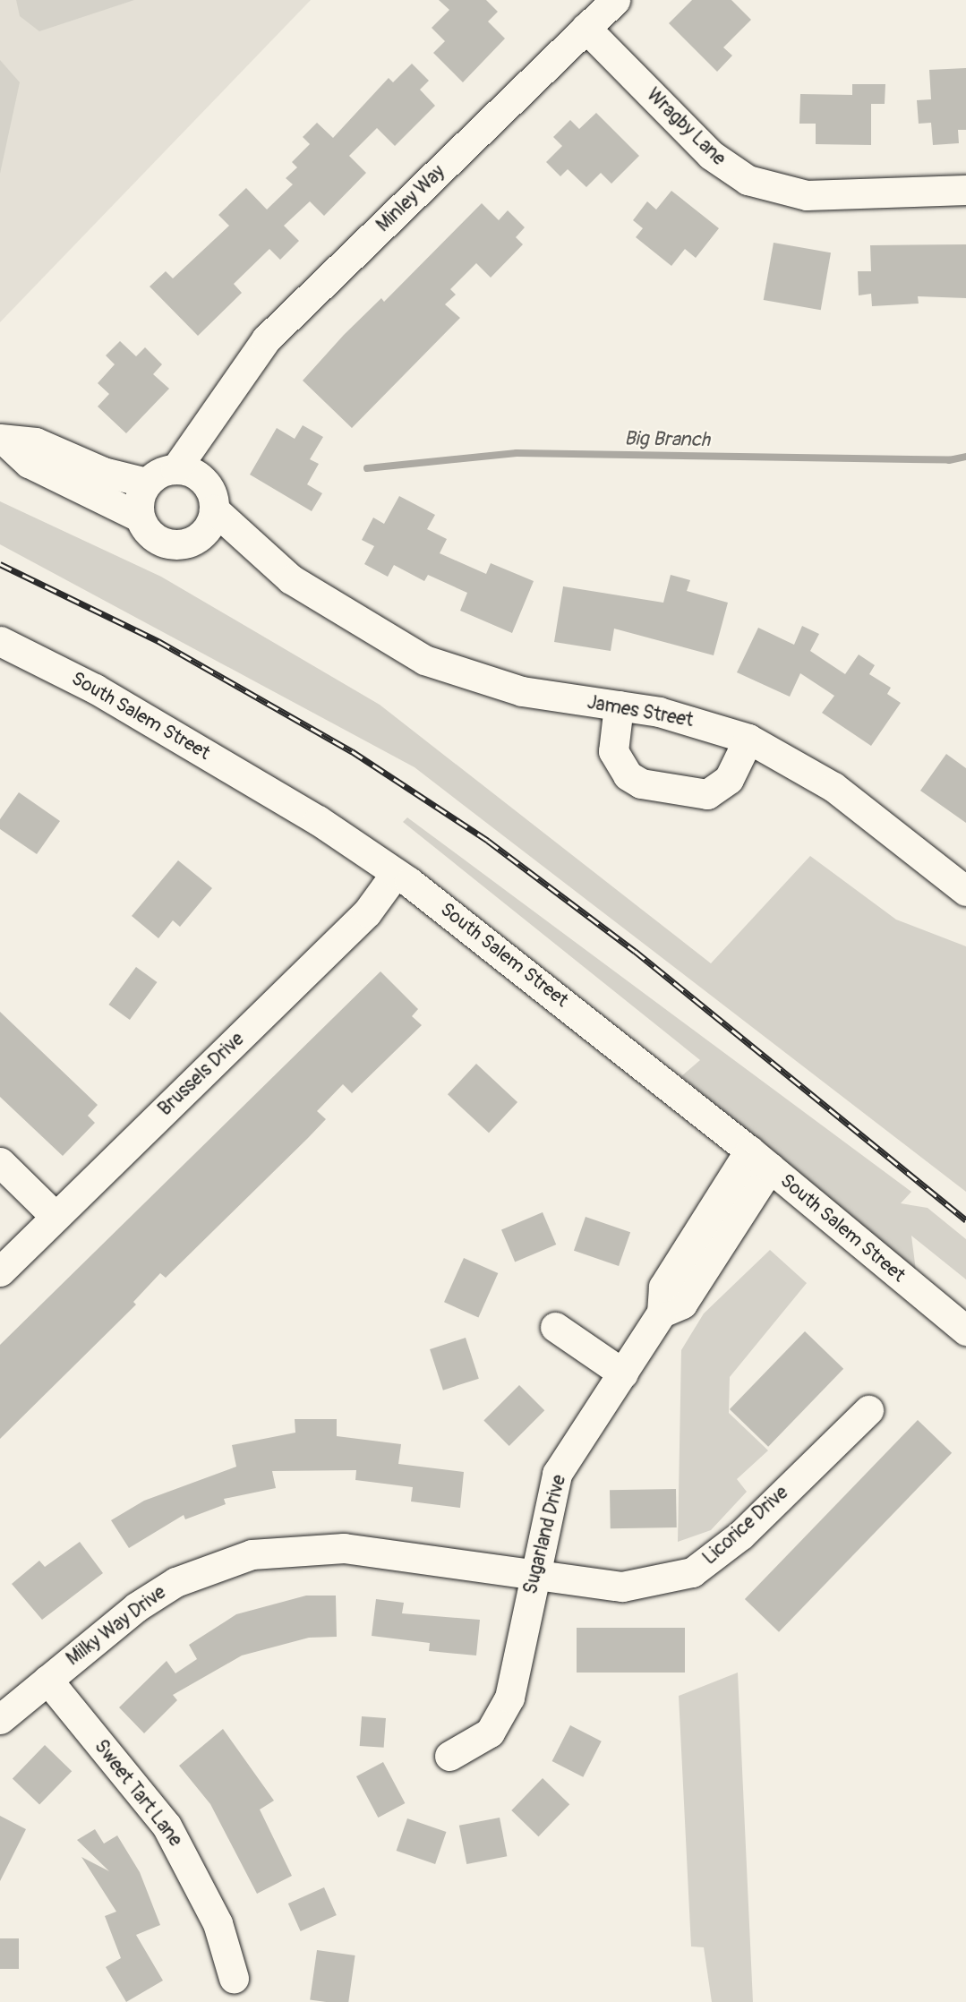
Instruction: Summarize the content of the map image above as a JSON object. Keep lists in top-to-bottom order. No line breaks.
{"streets":{"street":["Wragby Lane","Minley Way","James Street","South Salem Street","Brussels Drive","Licorice Drive","Sugarland Drive","Milky Way Drive","Sweet Tart Lane"]},"crossings":[["Wragby Lane","Minley Way"],["Minley Way","James Street"],["South Salem Street","Brussels Drive"],["South Salem Street","Sugarland Drive"],["Licorice Drive","Sugarland Drive"],["Licorice Drive","Milky Way Drive"],["Sugarland Drive","Milky Way Drive"],["Milky Way Drive","Sweet Tart Lane"]],"water":["Big Branch"]}
